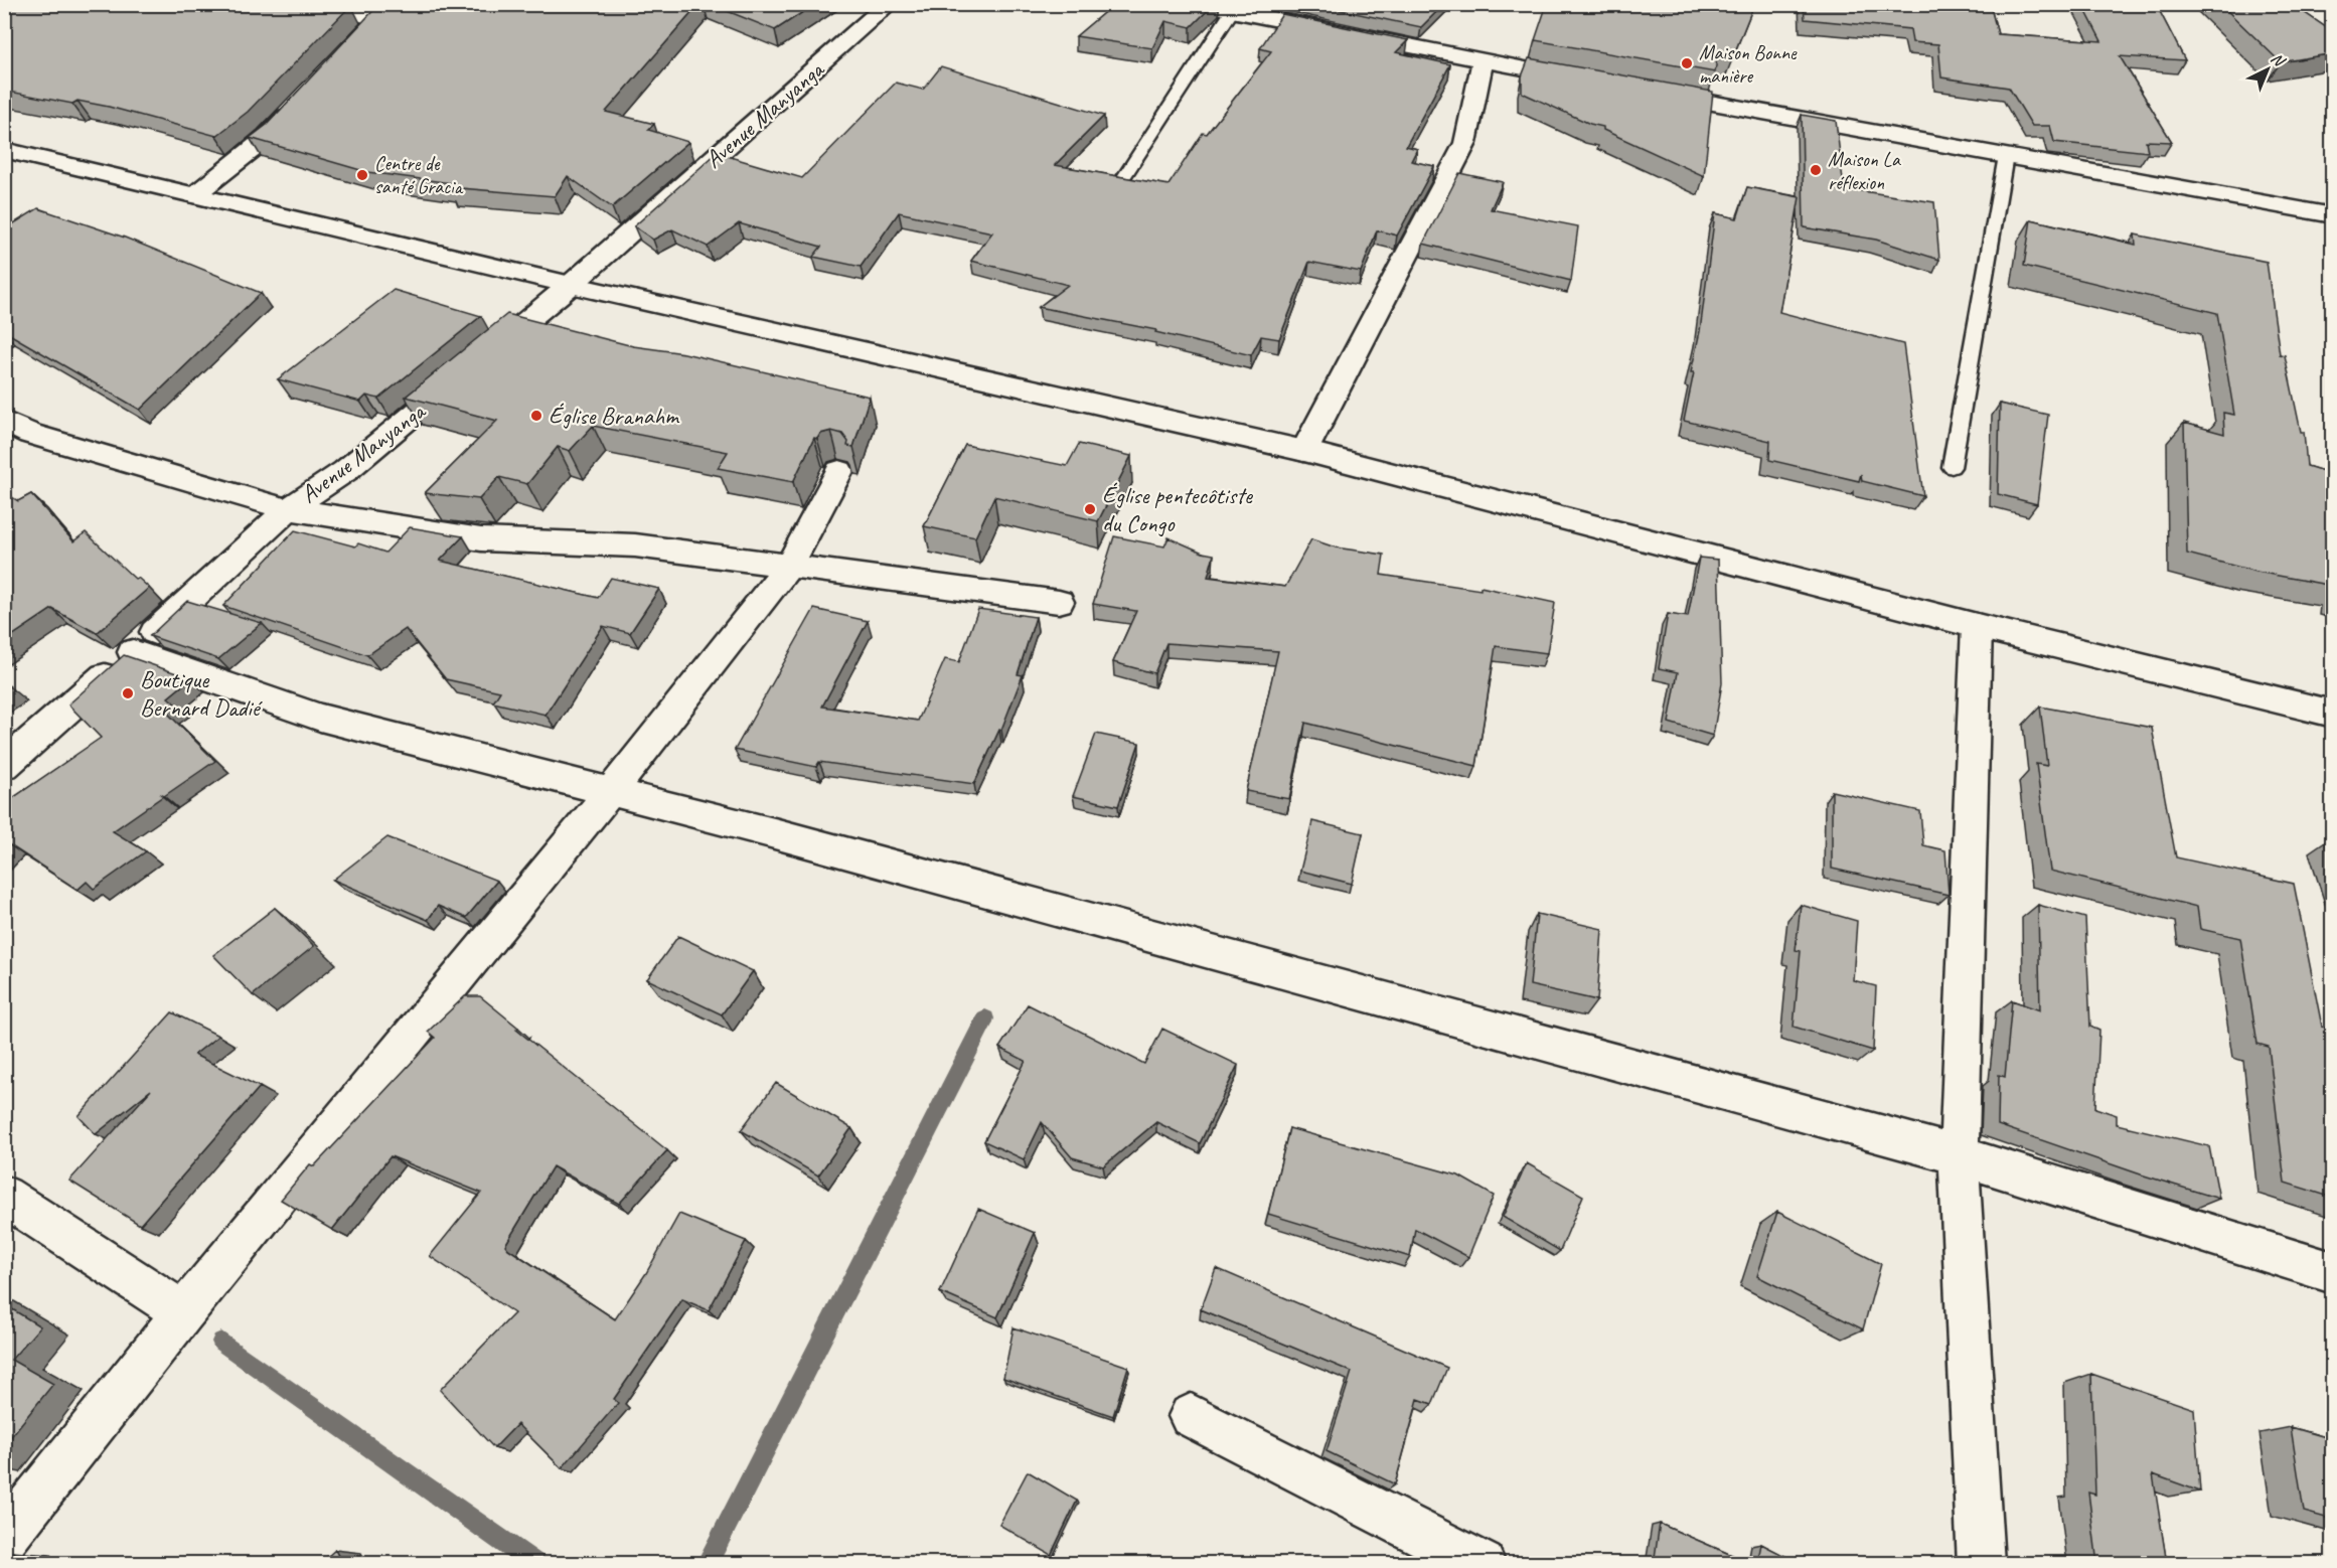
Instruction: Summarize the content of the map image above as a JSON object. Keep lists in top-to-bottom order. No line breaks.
{"streets":{"main road":["Avenue Manyanga"]},"places":["Maison Bonne manière","Maison La réflexion","Centre de santé Gracia","Église Branahm","Église pentecôtiste du Congo","Boutique Bernard Dadié"],"north":"top right"}
